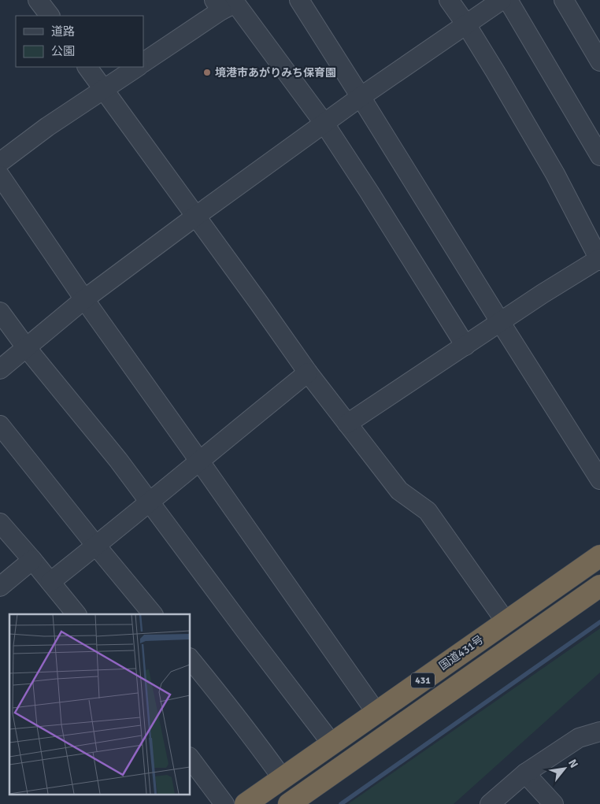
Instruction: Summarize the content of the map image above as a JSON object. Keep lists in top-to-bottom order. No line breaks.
{"streets":{"highway":["国道431号","431"]},"places":["境港市あがりみち保育園"],"legend":["道路","公園"],"north":"top right"}
